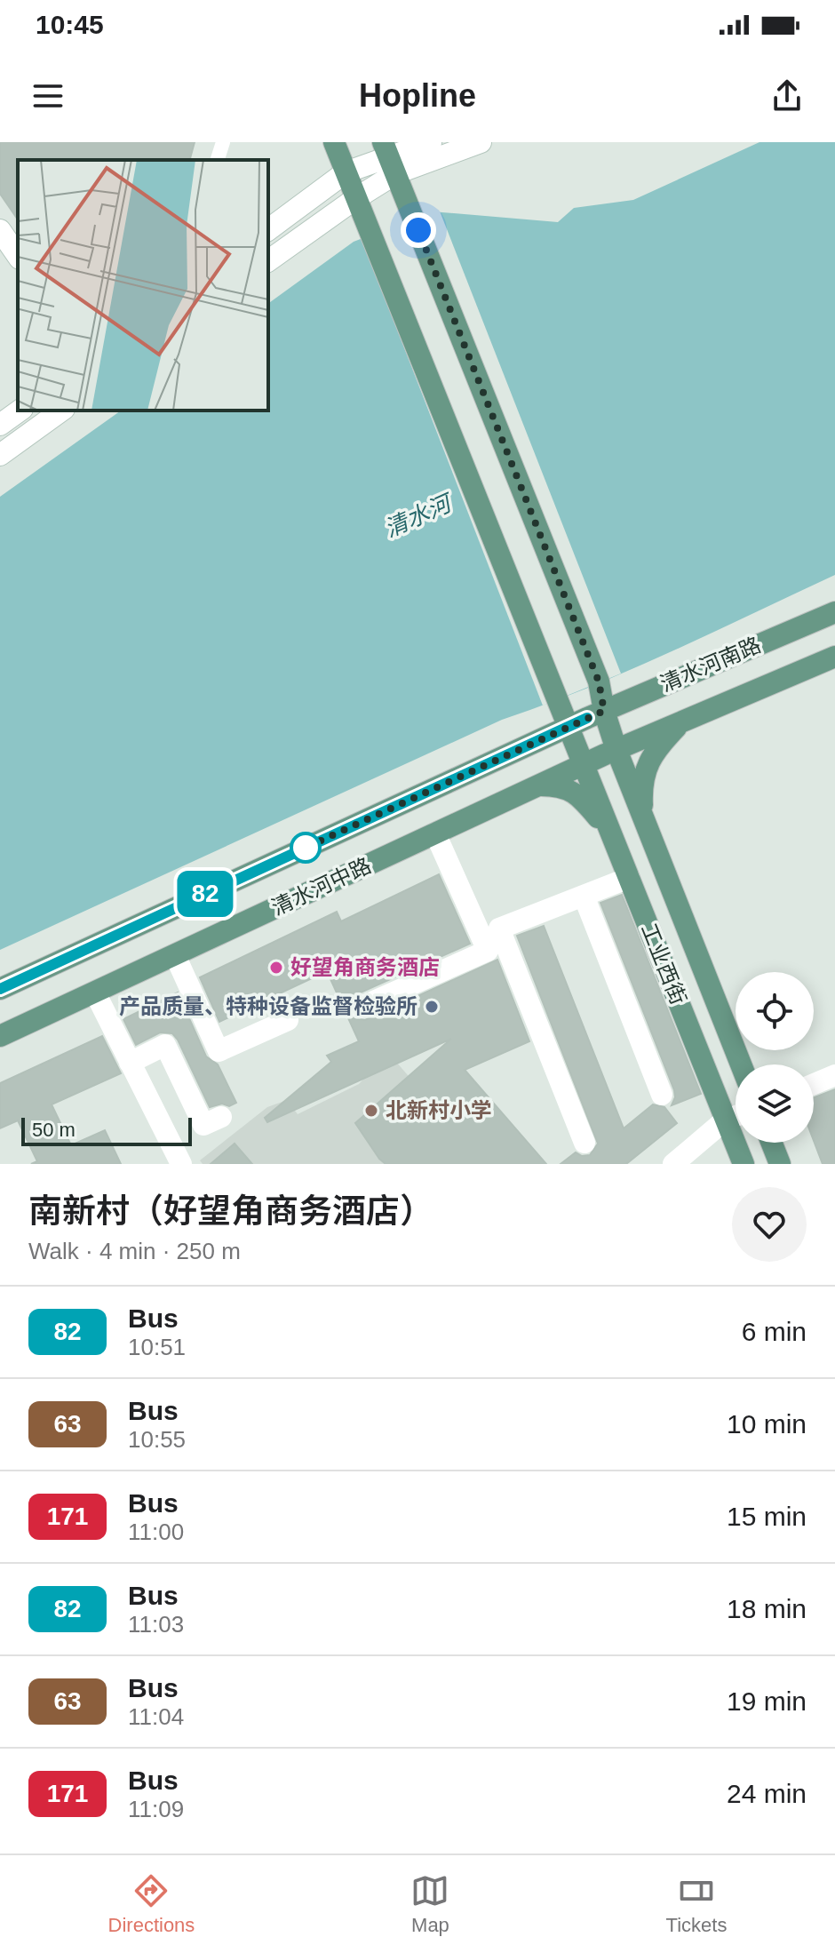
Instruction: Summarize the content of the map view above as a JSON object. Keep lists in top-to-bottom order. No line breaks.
{"streets":{"main road":["清水河南路","清水河中路","工业西街"]},"crossings":[["清水河南路","清水河中路"],["清水河南路","工业西街"],["清水河中路","工业西街"]],"water":["清水河"],"places":["好望角商务酒店","产品质量、特种设备监督检验所","北新村小学"],"lines":["bus line 82"],"scale_bar":"50 m","page":{"status":"10:45","header":"Hopline","on_map":"82","scale":"50 m","heading":["南新村（好望角商务酒店）","Walk · 4 min · 250 m"],"list":[{"mark":"82","name":"Bus","note":"10:51","value":"6 min"},{"mark":"63","name":"Bus","note":"10:55","value":"10 min"},{"mark":"171","name":"Bus","note":"11:00","value":"15 min"},{"mark":"82","name":"Bus","note":"11:03","value":"18 min"},{"mark":"63","name":"Bus","note":"11:04","value":"19 min"},{"mark":"171","name":"Bus","note":"11:09","value":"24 min"}],"tabs":["Directions","Map","Tickets"]}}
